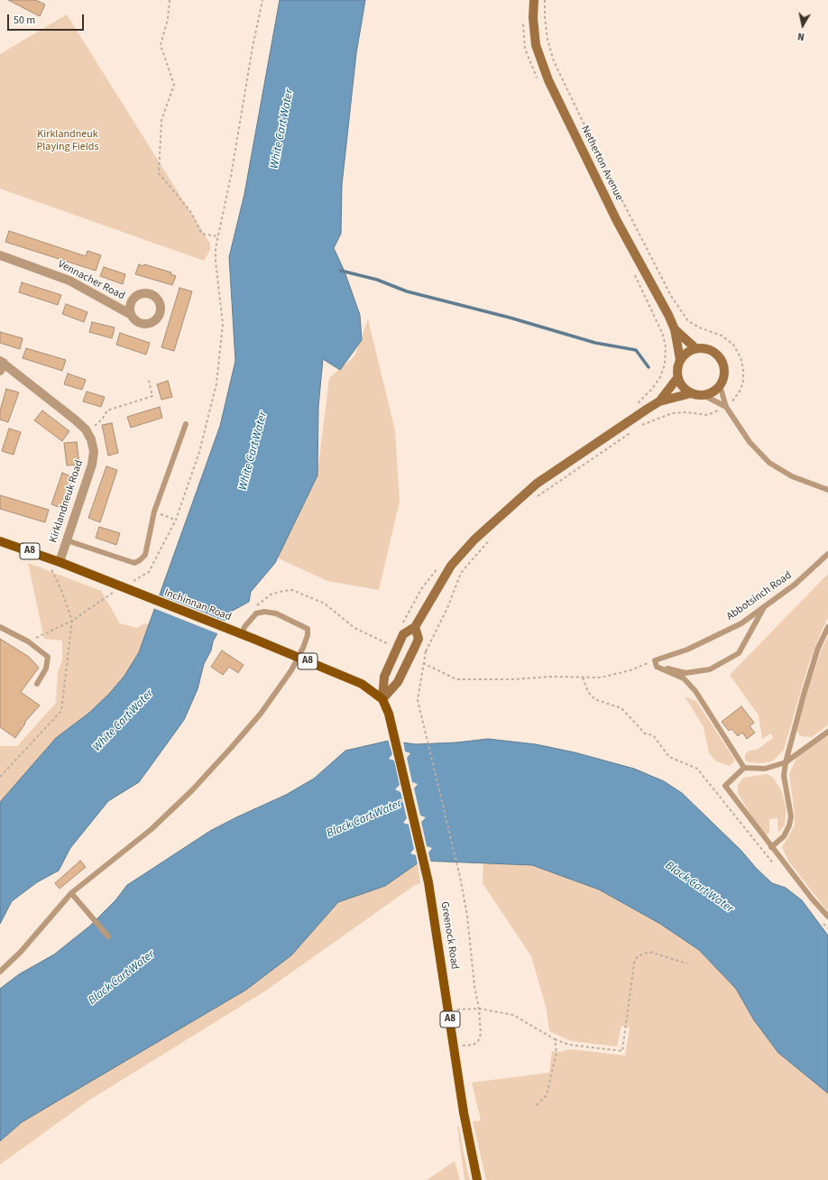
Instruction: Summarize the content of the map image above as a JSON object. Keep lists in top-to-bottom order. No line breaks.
{"streets":{"main road":["A8","Inchinnan Road","Greenock Road"],"street":["Netherton Avenue","Vennacher Road","Kirklandneuk Road"],"lane":["Abbotsinch Road"]},"crossings":[["Kirklandneuk Road","Inchinnan Road"],["Inchinnan Road","Greenock Road"]],"water":["White Cart Water","Black Cart Water"],"parks":["Kirklandneuk Playing Fields"],"scale_bar":"50 m","north":"bottom"}
